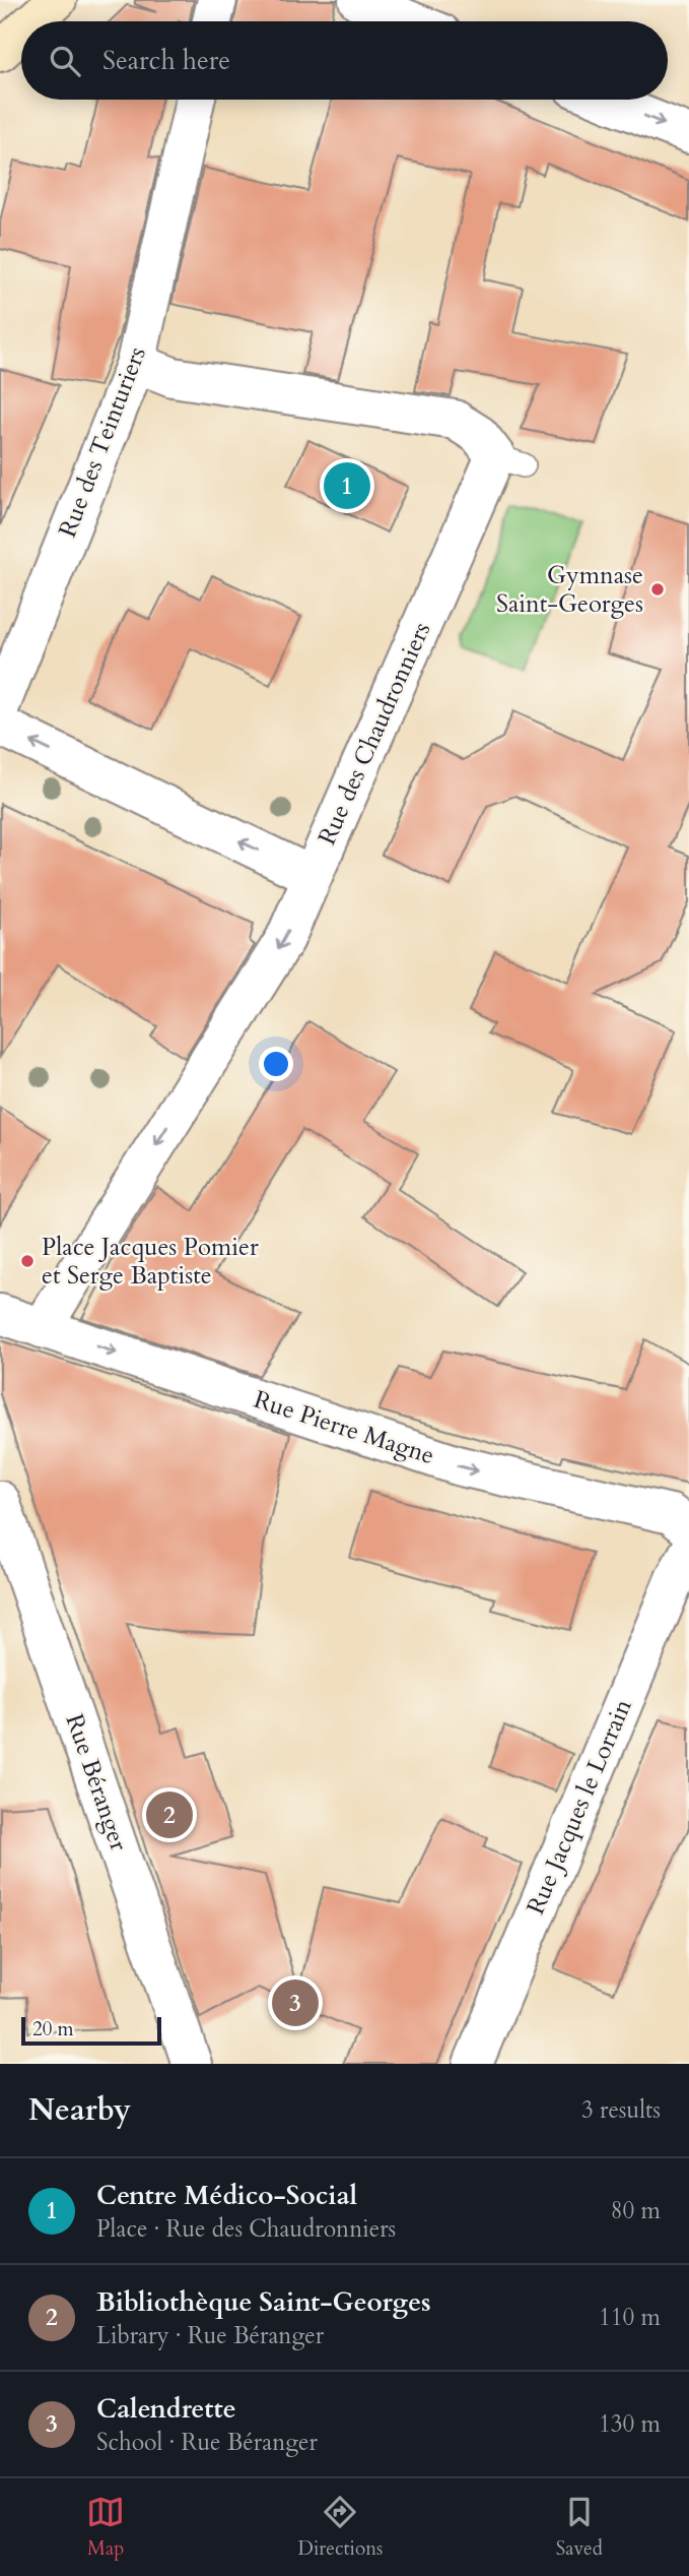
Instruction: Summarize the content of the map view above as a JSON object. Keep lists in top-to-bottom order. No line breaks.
{"streets":{"street":["Rue des Teinturiers","Rue des Chaudronniers","Rue Pierre Magne","Rue Béranger","Rue Jacques le Lorrain"]},"crossings":[["Rue des Teinturiers","Rue des Chaudronniers"],["Rue des Chaudronniers","Rue Pierre Magne"]],"one_way":["Rue des Chaudronniers","Rue Pierre Magne"],"places":["Gymnase Saint-Georges","Place Jacques Pomier et Serge Baptiste"],"scale_bar":"20 m","page":{"search":"Search here","pins":["1","2","3"],"scale":"20 m","heading":["Nearby","3 results"],"list":[{"mark":"1","name":"Centre Médico-Social","note":"Place · Rue des Chaudronniers","value":"80 m"},{"mark":"2","name":"Bibliothèque Saint-Georges","note":"Library · Rue Béranger","value":"110 m"},{"mark":"3","name":"Calendrette","note":"School · Rue Béranger","value":"130 m"}],"nav":["Map","Directions","Saved"]}}
